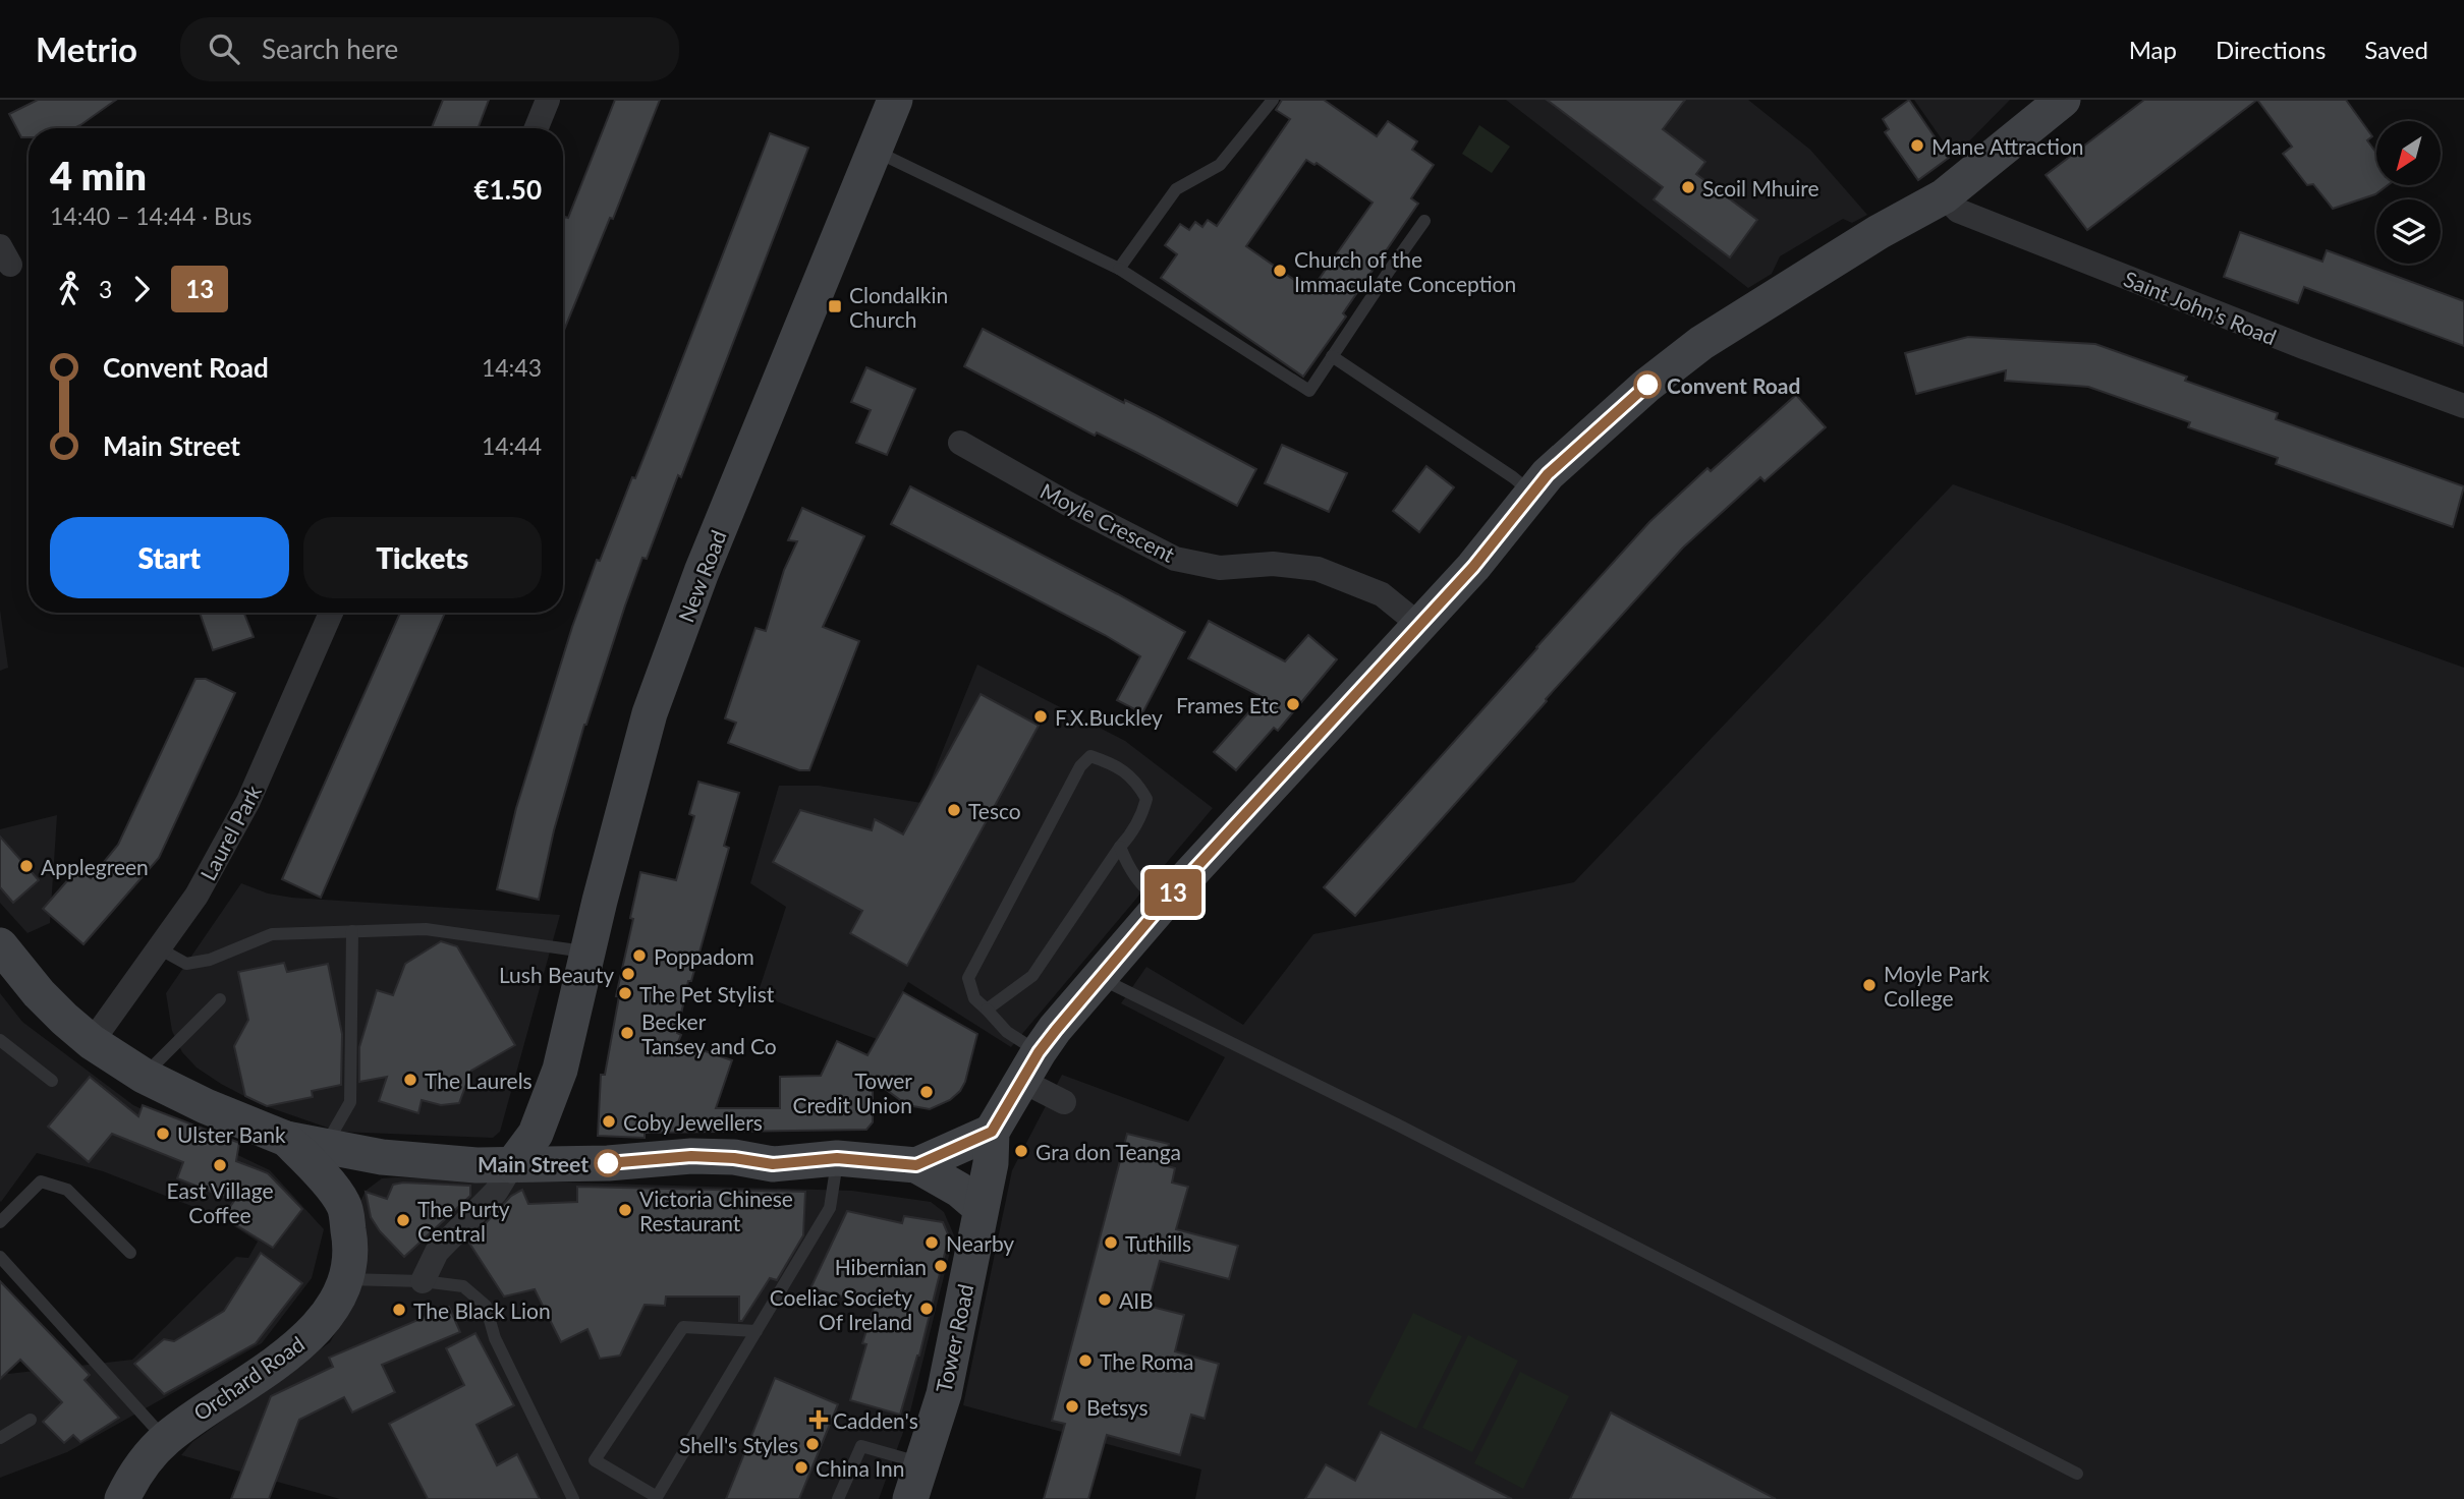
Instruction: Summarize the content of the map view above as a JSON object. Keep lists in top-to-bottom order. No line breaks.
{"streets":{"street":["Saint John's Road","Moyle Crescent","New Road","Laurel Park","Tower Road","Orchard Road"]},"places":{"other":["Mane Attraction","Scoil Mhuire","Church of the Immaculate Conception","Convent Road","Frames Etc","F.X.Buckley","Tesco","Applegreen","Poppadom","Lush Beauty","Moyle Park College","The Pet Stylist","Becker Tansey and Co","The Laurels","Tower Credit Union","Coby Jewellers","Ulster Bank","Gra don Teanga","Main Street","East Village Coffee","Victoria Chinese Restaurant","The Purty Central","Nearby","Tuthills","Hibernian","AIB","Coeliac Society Of Ireland","The Black Lion","The Roma","Betsys","Shell's Styles","China Inn"],"transit":["Clondalkin Church"],"health":["Cadden's"]},"lines":["bus line 13"],"north":"bottom left","page":{"header":"Metrio","search":"Search here","nav":["Map","Directions","Saved"],"on_map":"13","heading":["4 min","14:40 – 14:44 · Bus","€1.50"],"legs":["3","13"],"list":[{"name":"Convent Road","value":"14:43"},{"name":"Main Street","value":"14:44"}],"buttons":["Start","Tickets"]}}
